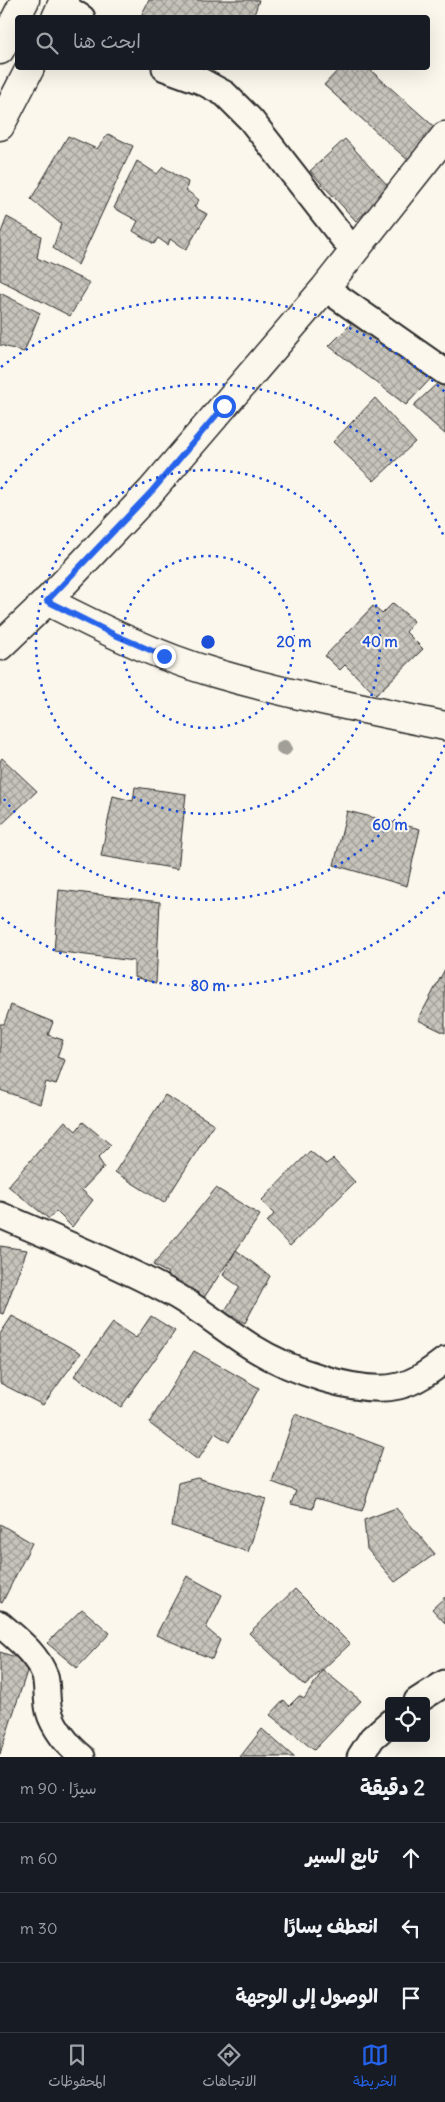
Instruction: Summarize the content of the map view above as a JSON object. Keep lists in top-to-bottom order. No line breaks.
{"page":{"search":"ابحث هنا","heading":["2 دقيقة","سيرًا · 90 m"],"list":[["تابع السير","60 m"],["انعطف يسارًا","30 m"],"الوصول إلى الوجهة"],"nav":["الخريطة","الاتجاهات","المحفوظات"]},"rings":["20 m","40 m","60 m","80 m"]}
